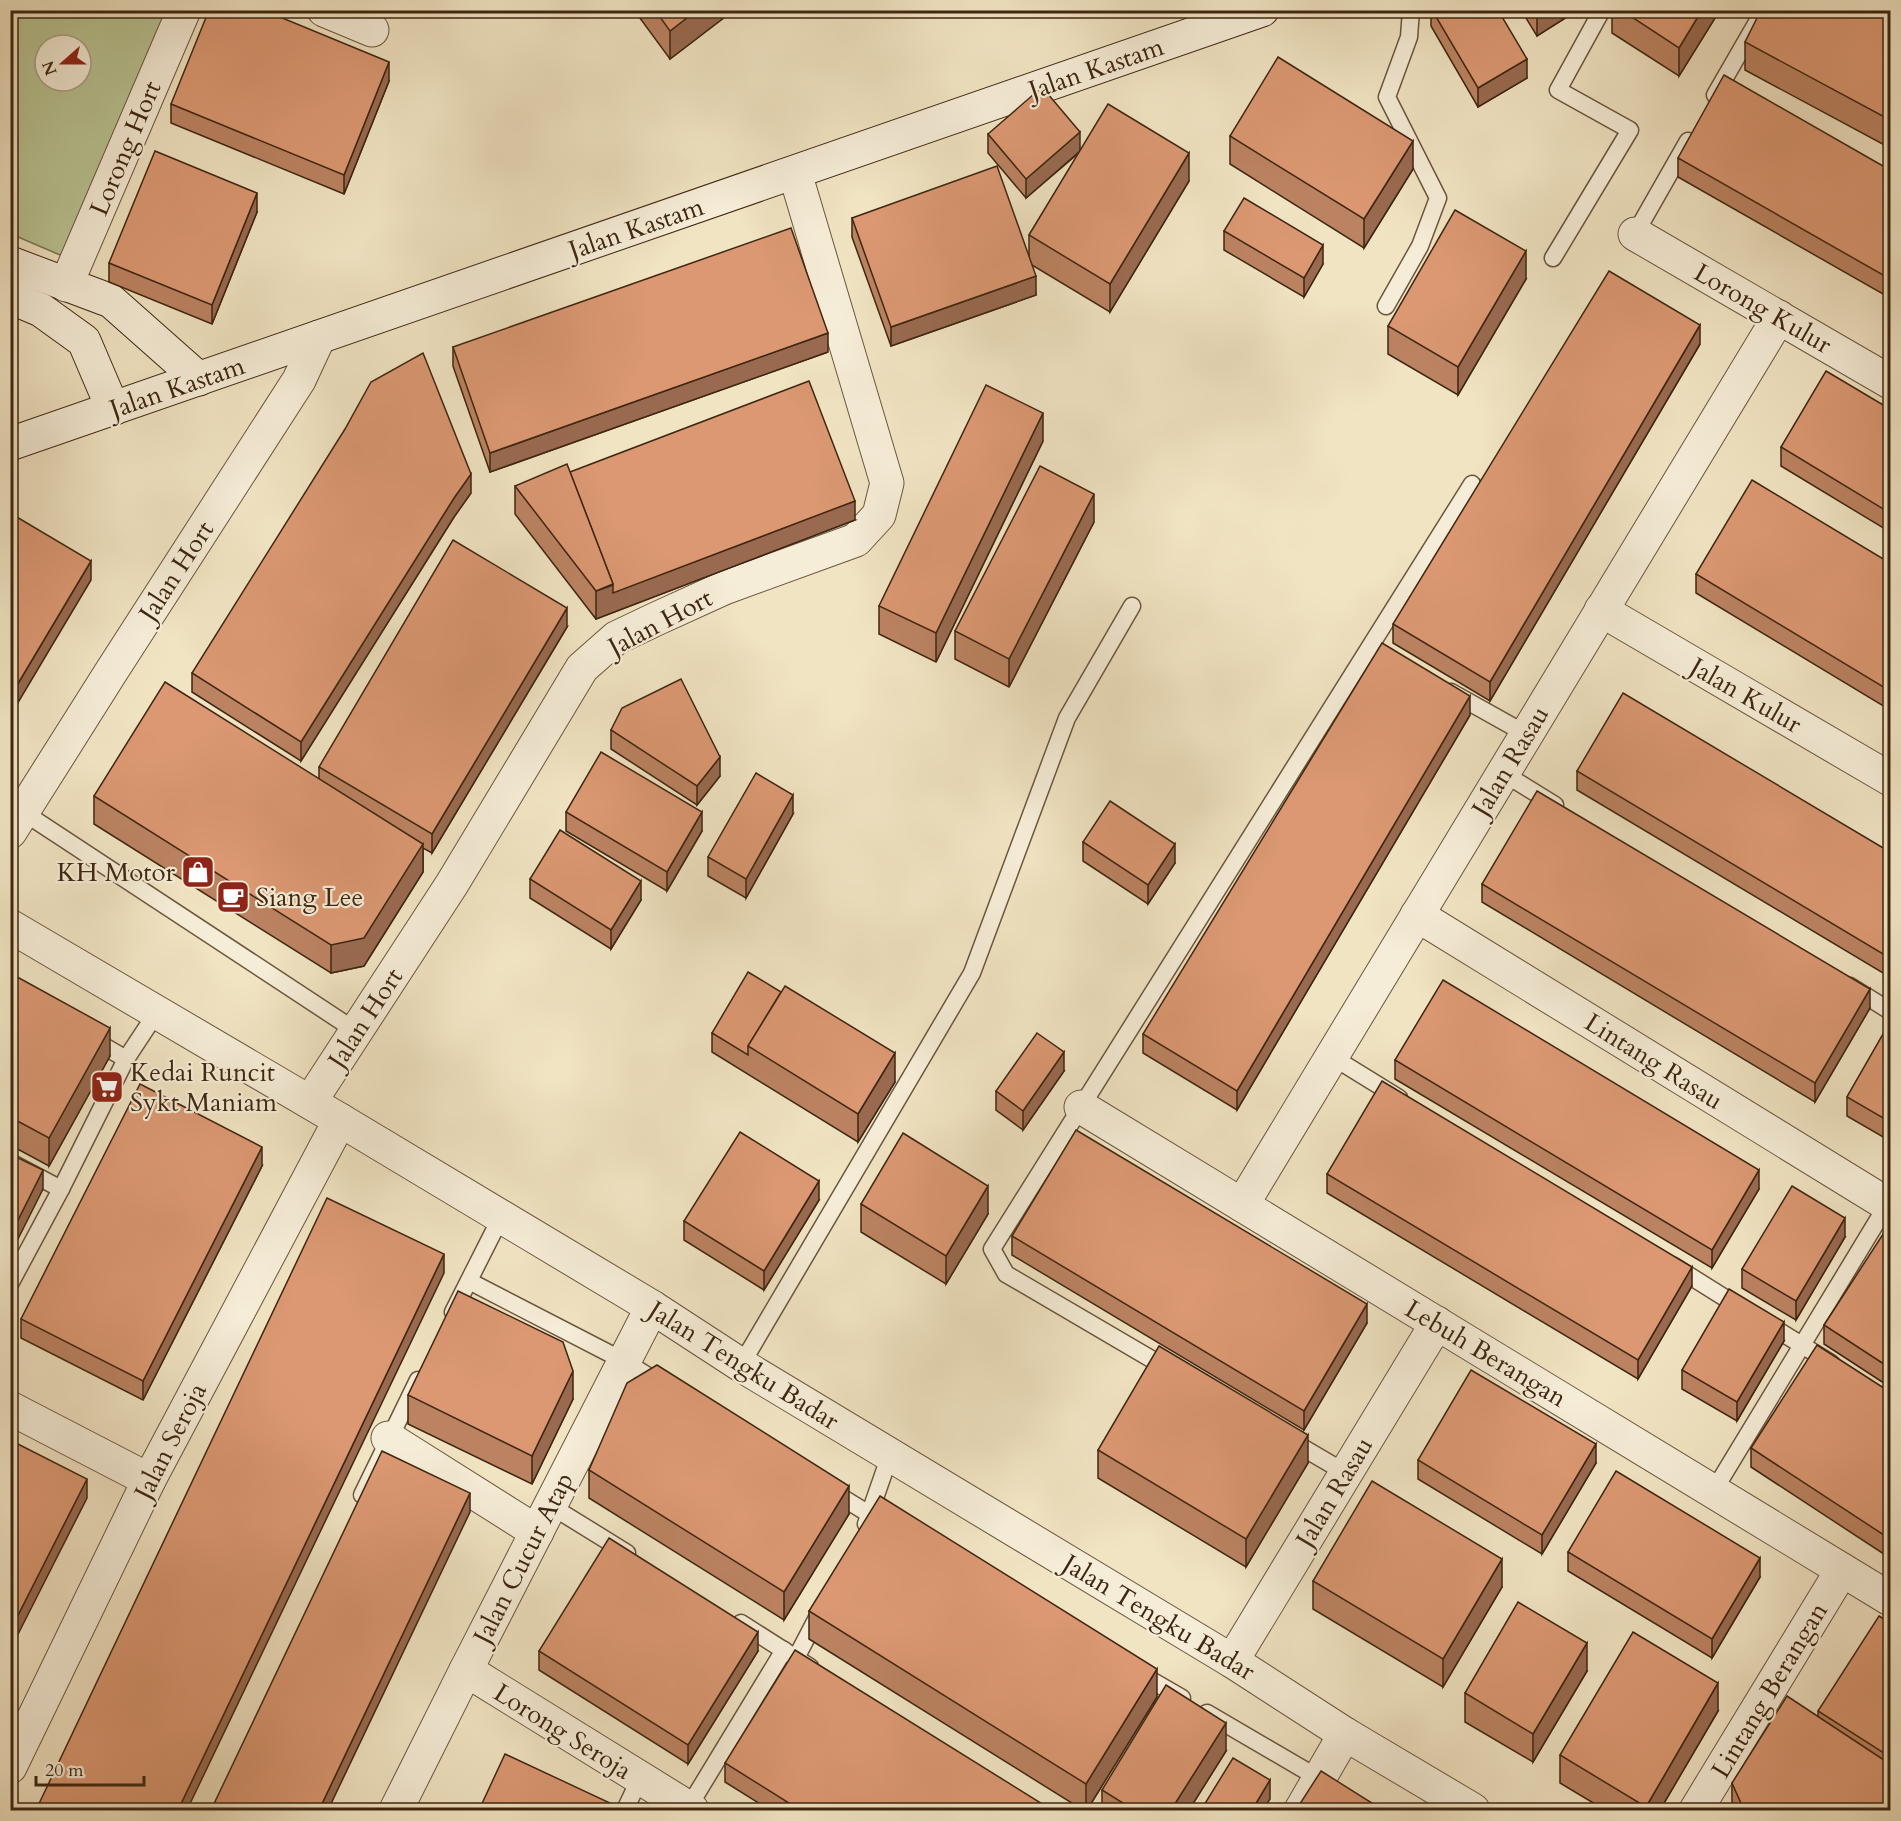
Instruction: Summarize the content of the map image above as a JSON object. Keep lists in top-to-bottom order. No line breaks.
{"streets":{"street":["Jalan Kastam","Lorong Hort","Lorong Kulur","Jalan Hort","Jalan Kulur","Jalan Rasau","Lintang Rasau","Lebuh Berangan","Jalan Tengku Badar","Jalan Seroja","Jalan Cucur Atap","Lintang Berangan","Lorong Seroja"]},"crossings":[["Jalan Kastam","Jalan Hort"],["Lorong Kulur","Jalan Rasau"],["Jalan Hort","Jalan Tengku Badar"],["Jalan Kulur","Jalan Rasau"],["Jalan Rasau","Lintang Rasau"],["Jalan Rasau","Lebuh Berangan"],["Jalan Rasau","Jalan Tengku Badar"],["Lebuh Berangan","Lintang Berangan"],["Jalan Tengku Badar","Jalan Seroja"],["Jalan Tengku Badar","Jalan Cucur Atap"],["Jalan Cucur Atap","Lorong Seroja"]],"places":{"shop":["KH Motor"],"cafe":["Siang Lee"],"supermarket":["Kedai Runcit Sykt Maniam"]},"scale_bar":"20 m","north":"left"}
